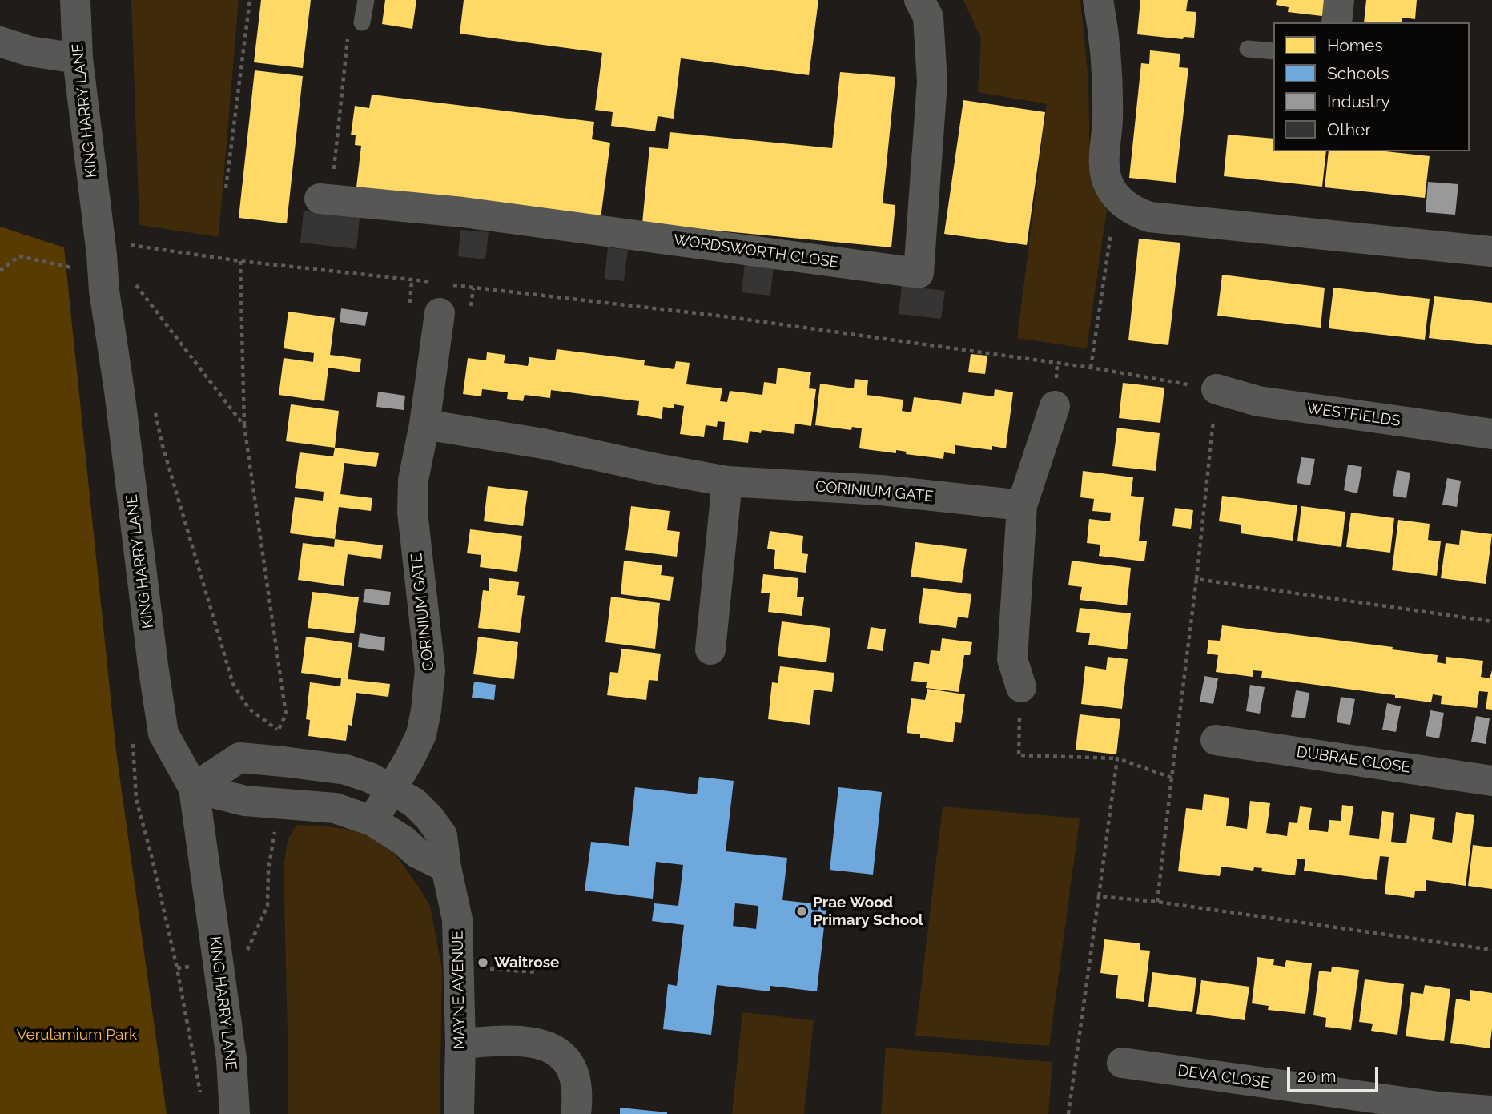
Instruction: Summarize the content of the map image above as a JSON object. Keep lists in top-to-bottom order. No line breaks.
{"streets":{"street":["KING HARRY LANE","WORDSWORTH CLOSE","WESTFIELDS","CORINIUM GATE","DUBRAE CLOSE","MAYNE AVENUE","DEVA CLOSE"]},"crossings":[["KING HARRY LANE","MAYNE AVENUE"],["CORINIUM GATE","MAYNE AVENUE"]],"parks":["Verulamium Park"],"places":["Prae Wood Primary School","Waitrose"],"legend":["Homes","Schools","Industry","Other"],"scale_bar":"20 m"}
